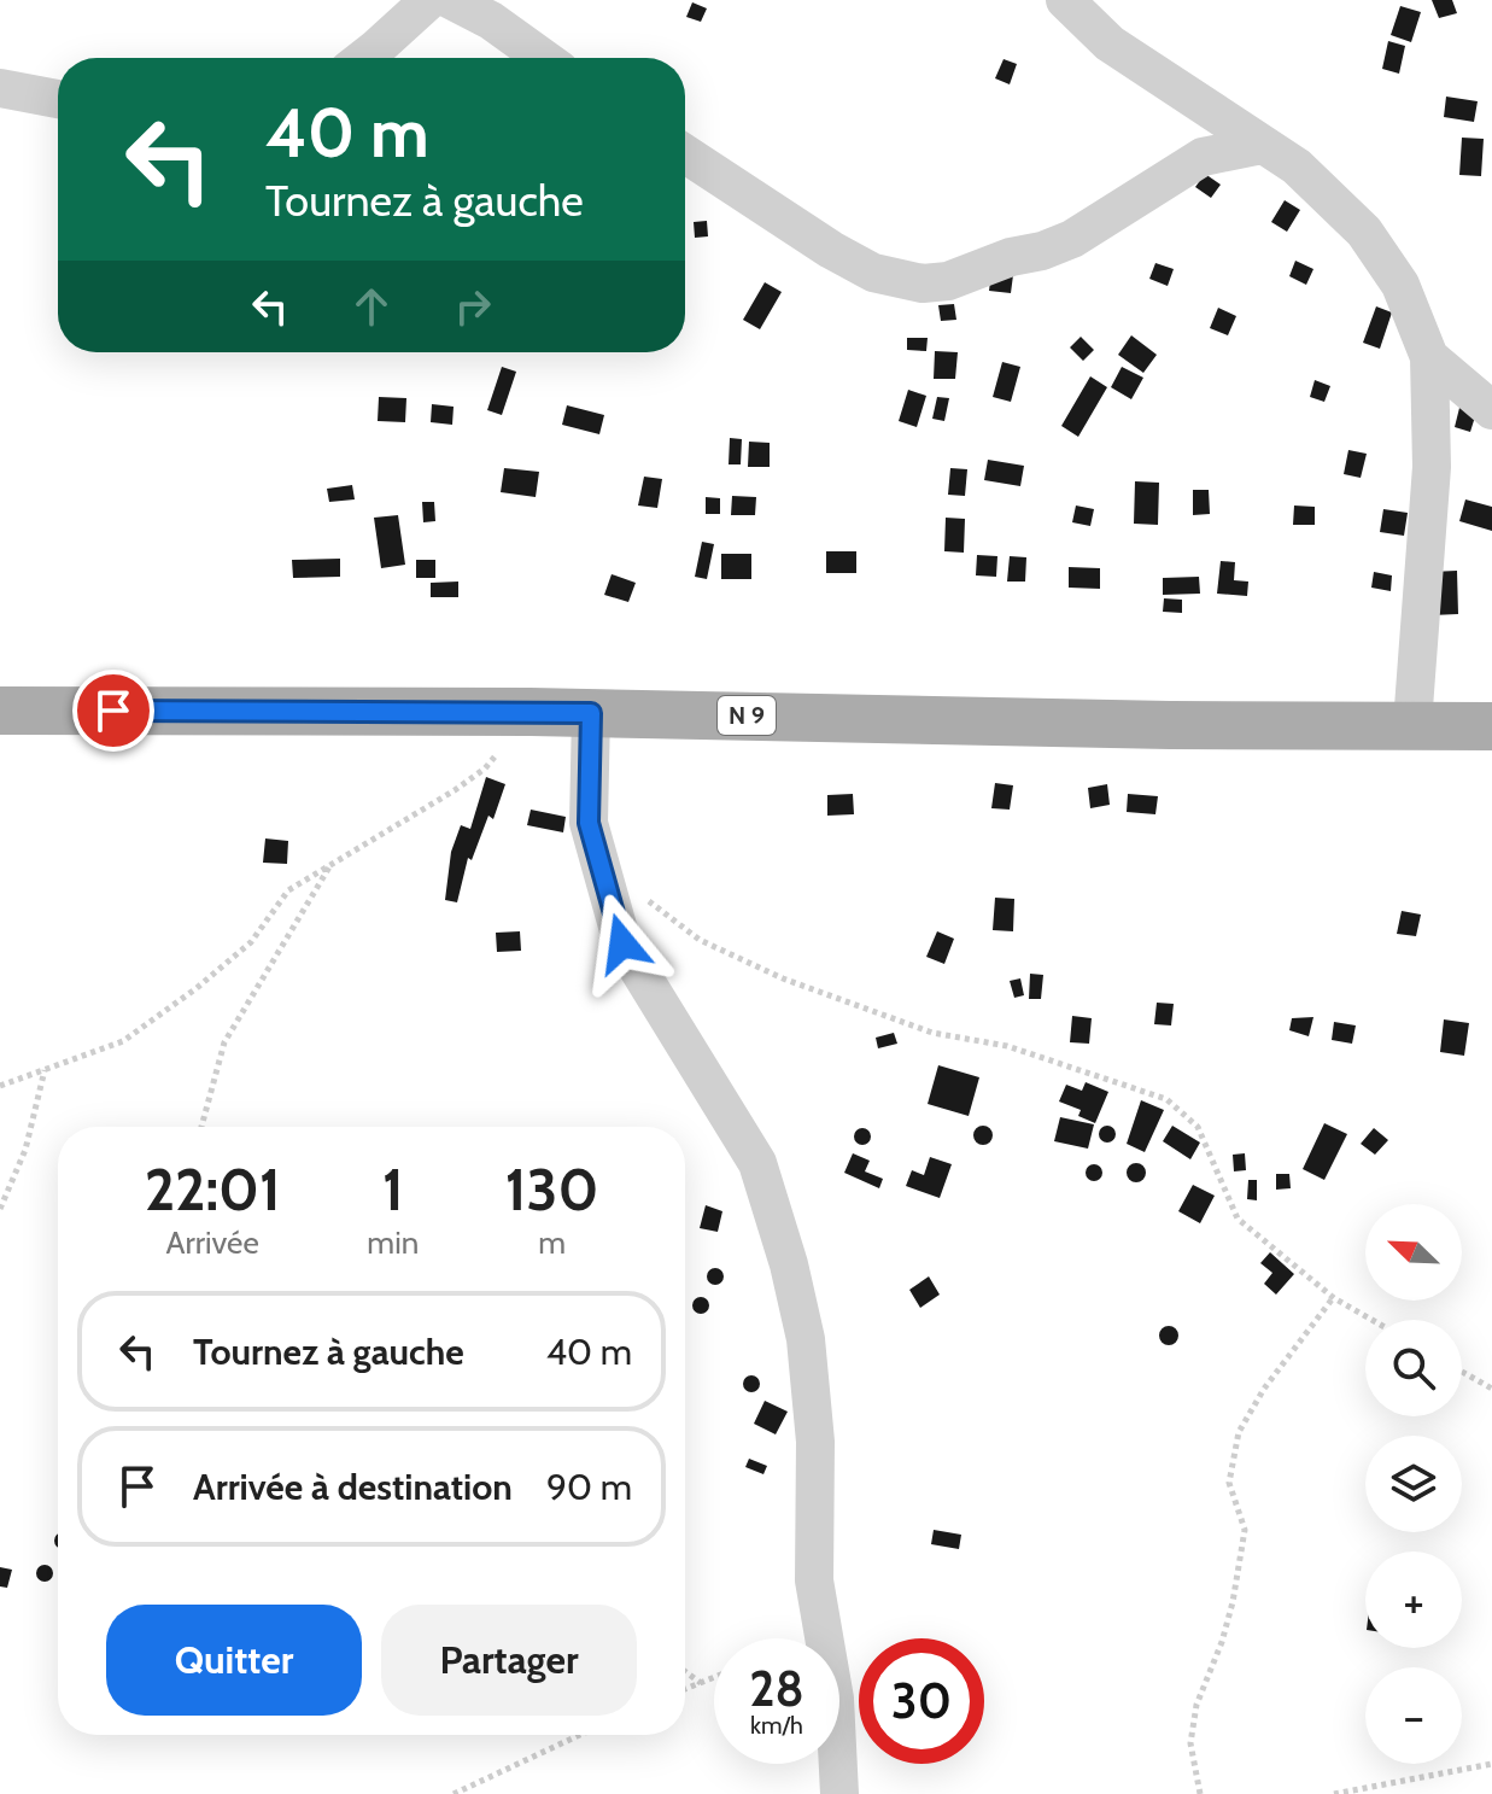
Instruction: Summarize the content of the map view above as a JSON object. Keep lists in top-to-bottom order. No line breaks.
{"streets":{"main road":["N 9"]},"north":"top left","page":{"turn":["40 m","Tournez à gauche"],"eta":["22:01","Arrivée","1","min","130","m"],"map_buttons":["+","−"],"list":[{"name":"Tournez à gauche","value":"40 m"},{"name":"Arrivée à destination","value":"90 m"}],"buttons":["Quitter","Partager"],"speed":"28 km/h","limit":"30"}}
